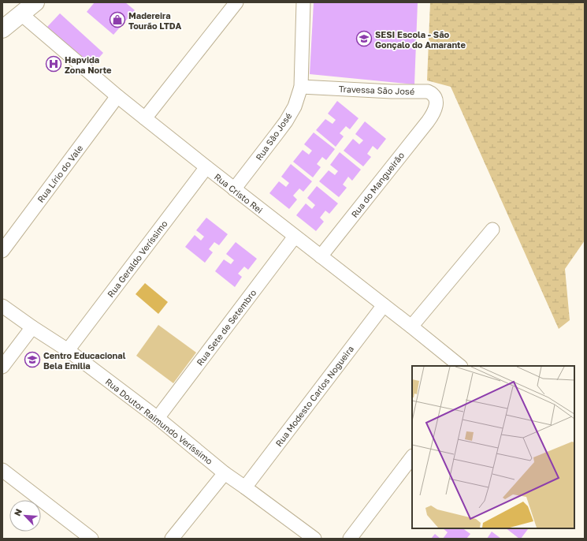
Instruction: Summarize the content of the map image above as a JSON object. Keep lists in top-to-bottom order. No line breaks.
{"streets":{"street":["Travessa São José","Rua São José","Rua Lírio do Vale","Rua do Mangueirão","Rua Cristo Rei","Rua Geraldo Veríssimo","Rua Sete de Setembro","Rua Modesto Carlos Nogueira","Rua Doutor Raimundo Veríssimo"]},"crossings":[["Travessa São José","Rua São José"],["Travessa São José","Rua do Mangueirão"],["Rua São José","Rua Cristo Rei"],["Rua Lírio do Vale","Rua Cristo Rei"],["Rua do Mangueirão","Rua Cristo Rei"],["Rua Cristo Rei","Rua Geraldo Veríssimo"],["Rua Cristo Rei","Rua Sete de Setembro"],["Rua Cristo Rei","Rua Modesto Carlos Nogueira"],["Rua Geraldo Veríssimo","Rua Doutor Raimundo Veríssimo"],["Rua Sete de Setembro","Rua Doutor Raimundo Veríssimo"],["Rua Modesto Carlos Nogueira","Rua Doutor Raimundo Veríssimo"]],"places":{"shop":["Madereira Tourão LTDA"],"school or university":["SESI Escola - São Gonçalo do Amarante","Centro Educacional Bela Emilia"],"hospital":["Hapvida Zona Norte"]},"north":"top left"}
